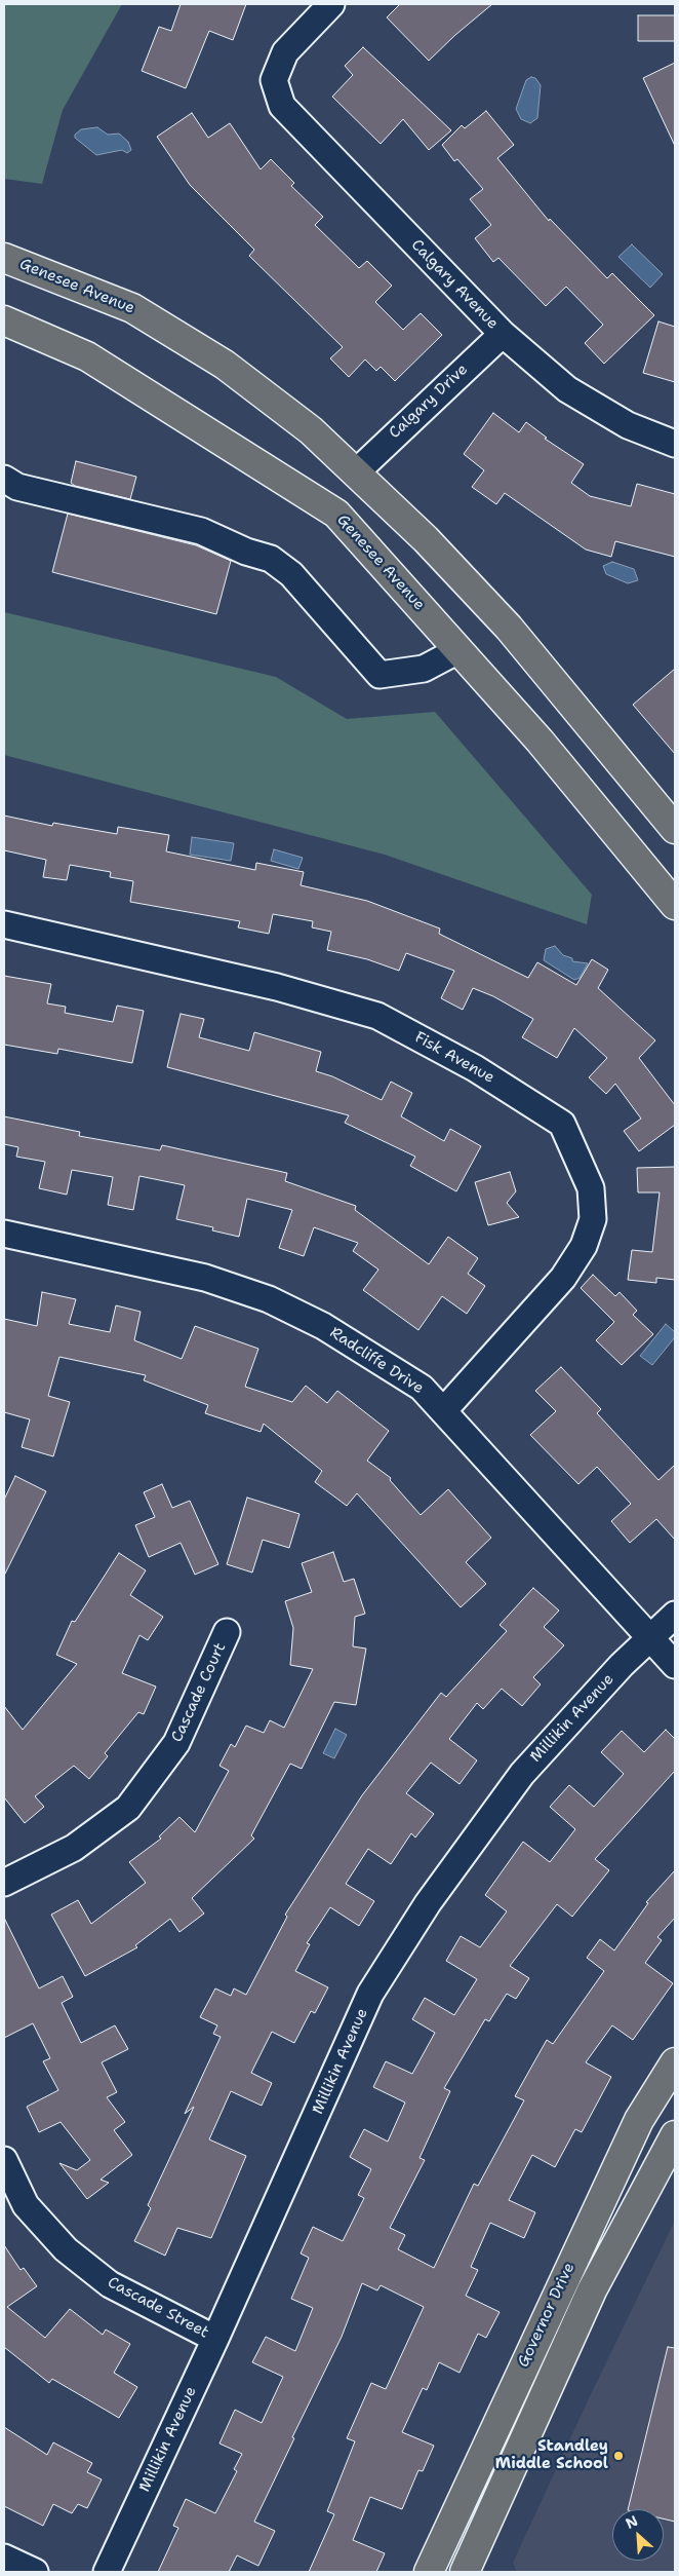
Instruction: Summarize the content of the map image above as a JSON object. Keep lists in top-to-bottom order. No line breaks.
{"streets":{"main road":["Genesee Avenue","Governor Drive"],"street":["Calgary Avenue","Calgary Drive","Fisk Avenue","Radcliffe Drive","Cascade Court","Millikin Avenue","Cascade Street"]},"crossings":[["Calgary Avenue","Calgary Drive"],["Genesee Avenue","Calgary Drive"],["Fisk Avenue","Radcliffe Drive"],["Radcliffe Drive","Millikin Avenue"],["Millikin Avenue","Cascade Street"]],"places":["Standley Middle School"],"north":"top left"}
